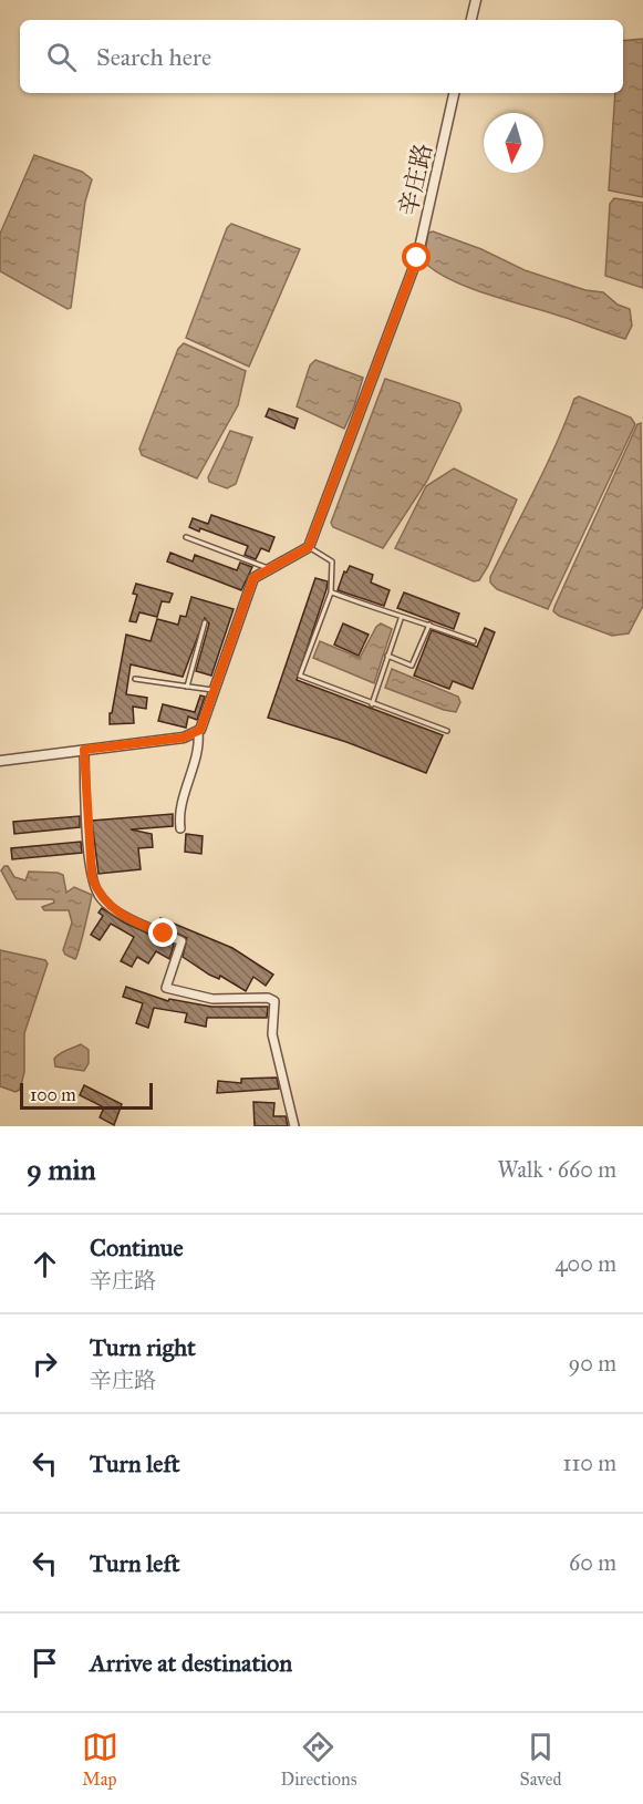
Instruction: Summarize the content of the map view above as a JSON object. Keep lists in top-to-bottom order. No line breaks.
{"streets":{"street":["辛庄路"]},"scale_bar":"100 m","north":"bottom","page":{"search":"Search here","scale":"100 m","heading":["9 min","Walk · 660 m"],"list":[["Continue","辛庄路","400 m"],["Turn right","辛庄路","90 m"],["Turn left","110 m"],["Turn left","60 m"],"Arrive at destination"],"nav":["Map","Directions","Saved"]}}
